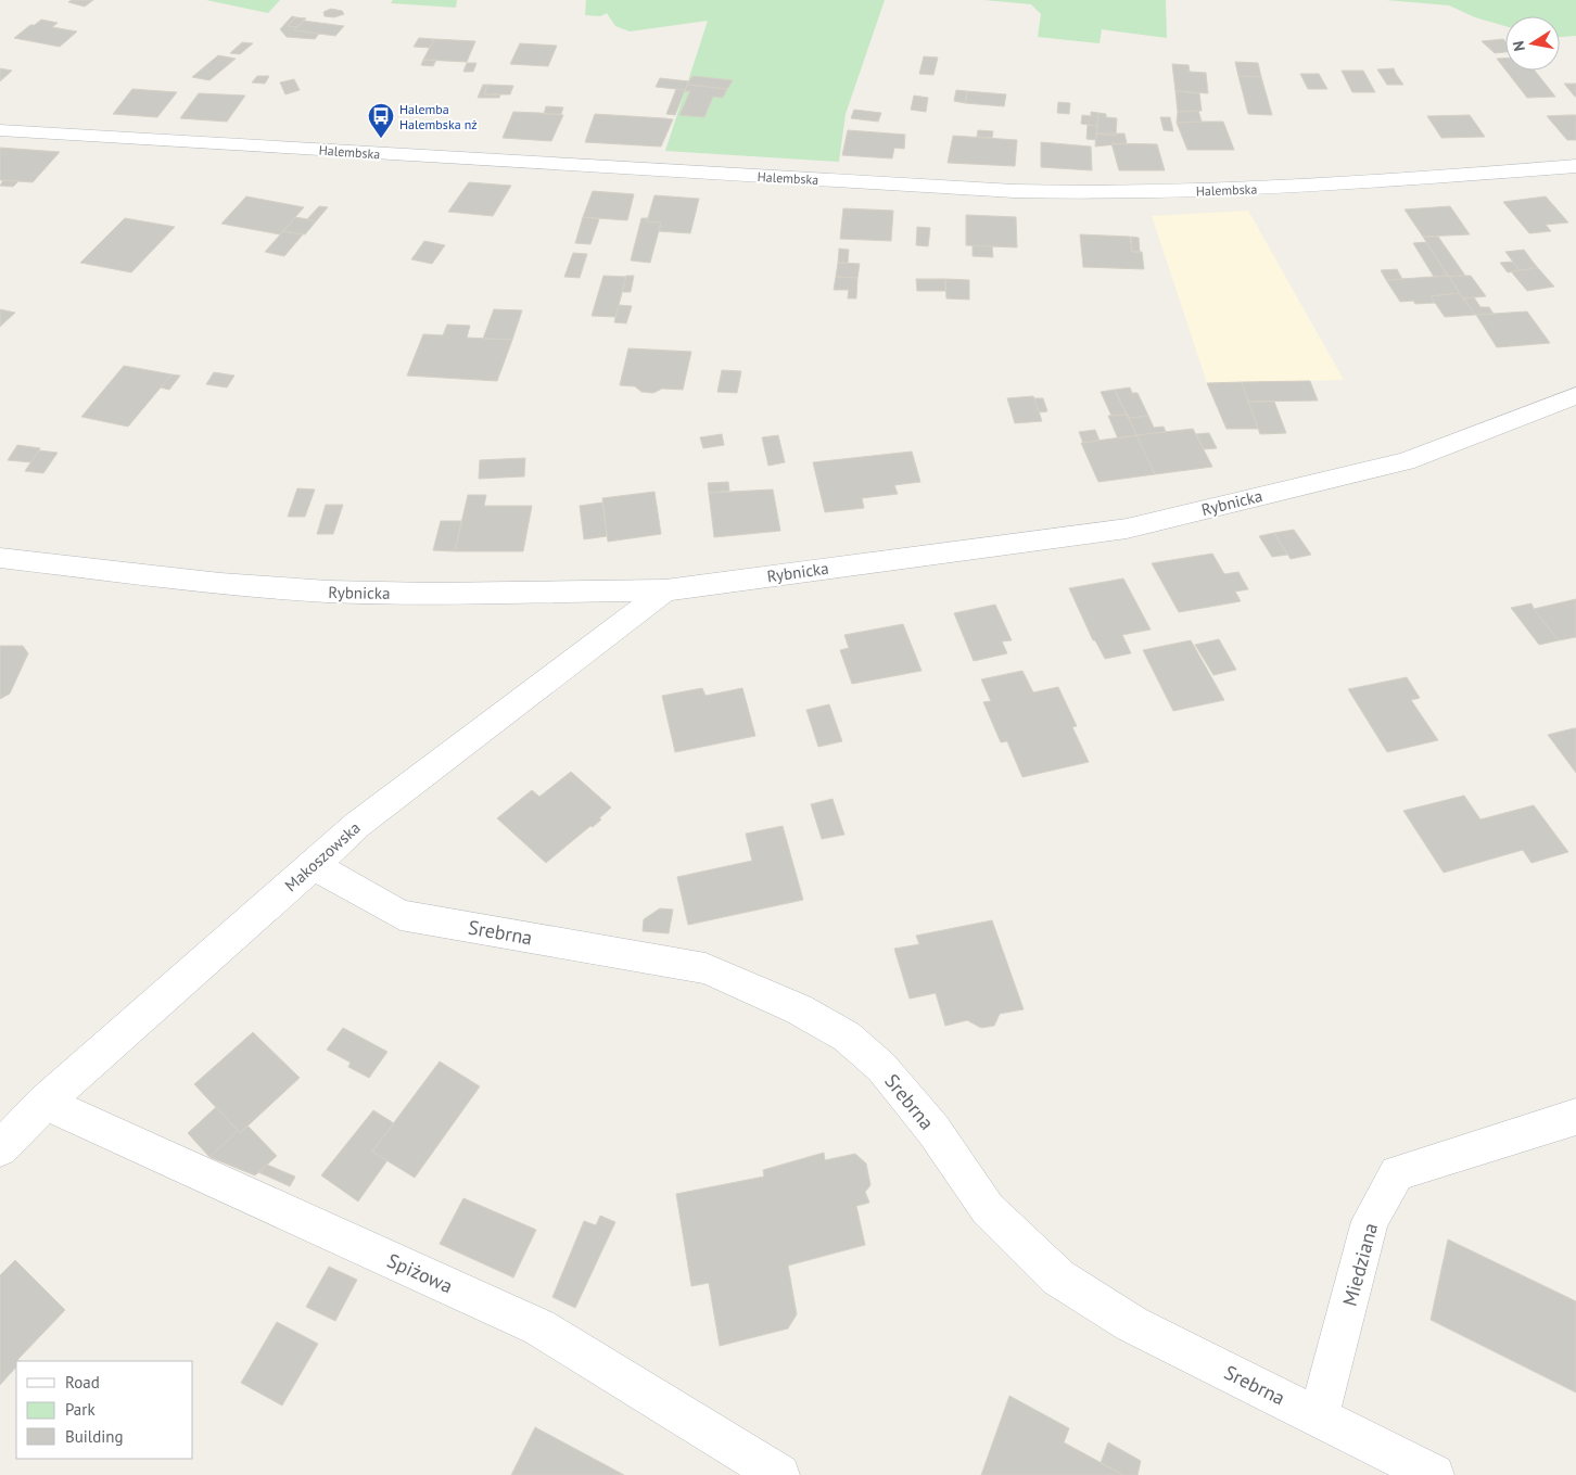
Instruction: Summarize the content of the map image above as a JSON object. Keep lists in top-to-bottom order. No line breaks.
{"streets":{"street":["Halembska","Rybnicka","Makoszowska","Srebrna","Miedziana","Spiżowa"]},"crossings":[["Rybnicka","Makoszowska"],["Makoszowska","Srebrna"],["Makoszowska","Spiżowa"],["Srebrna","Miedziana"]],"places":{"bus stop":["Halemba Halembska nż"]},"legend":["Road","Park","Building"],"north":"left"}
